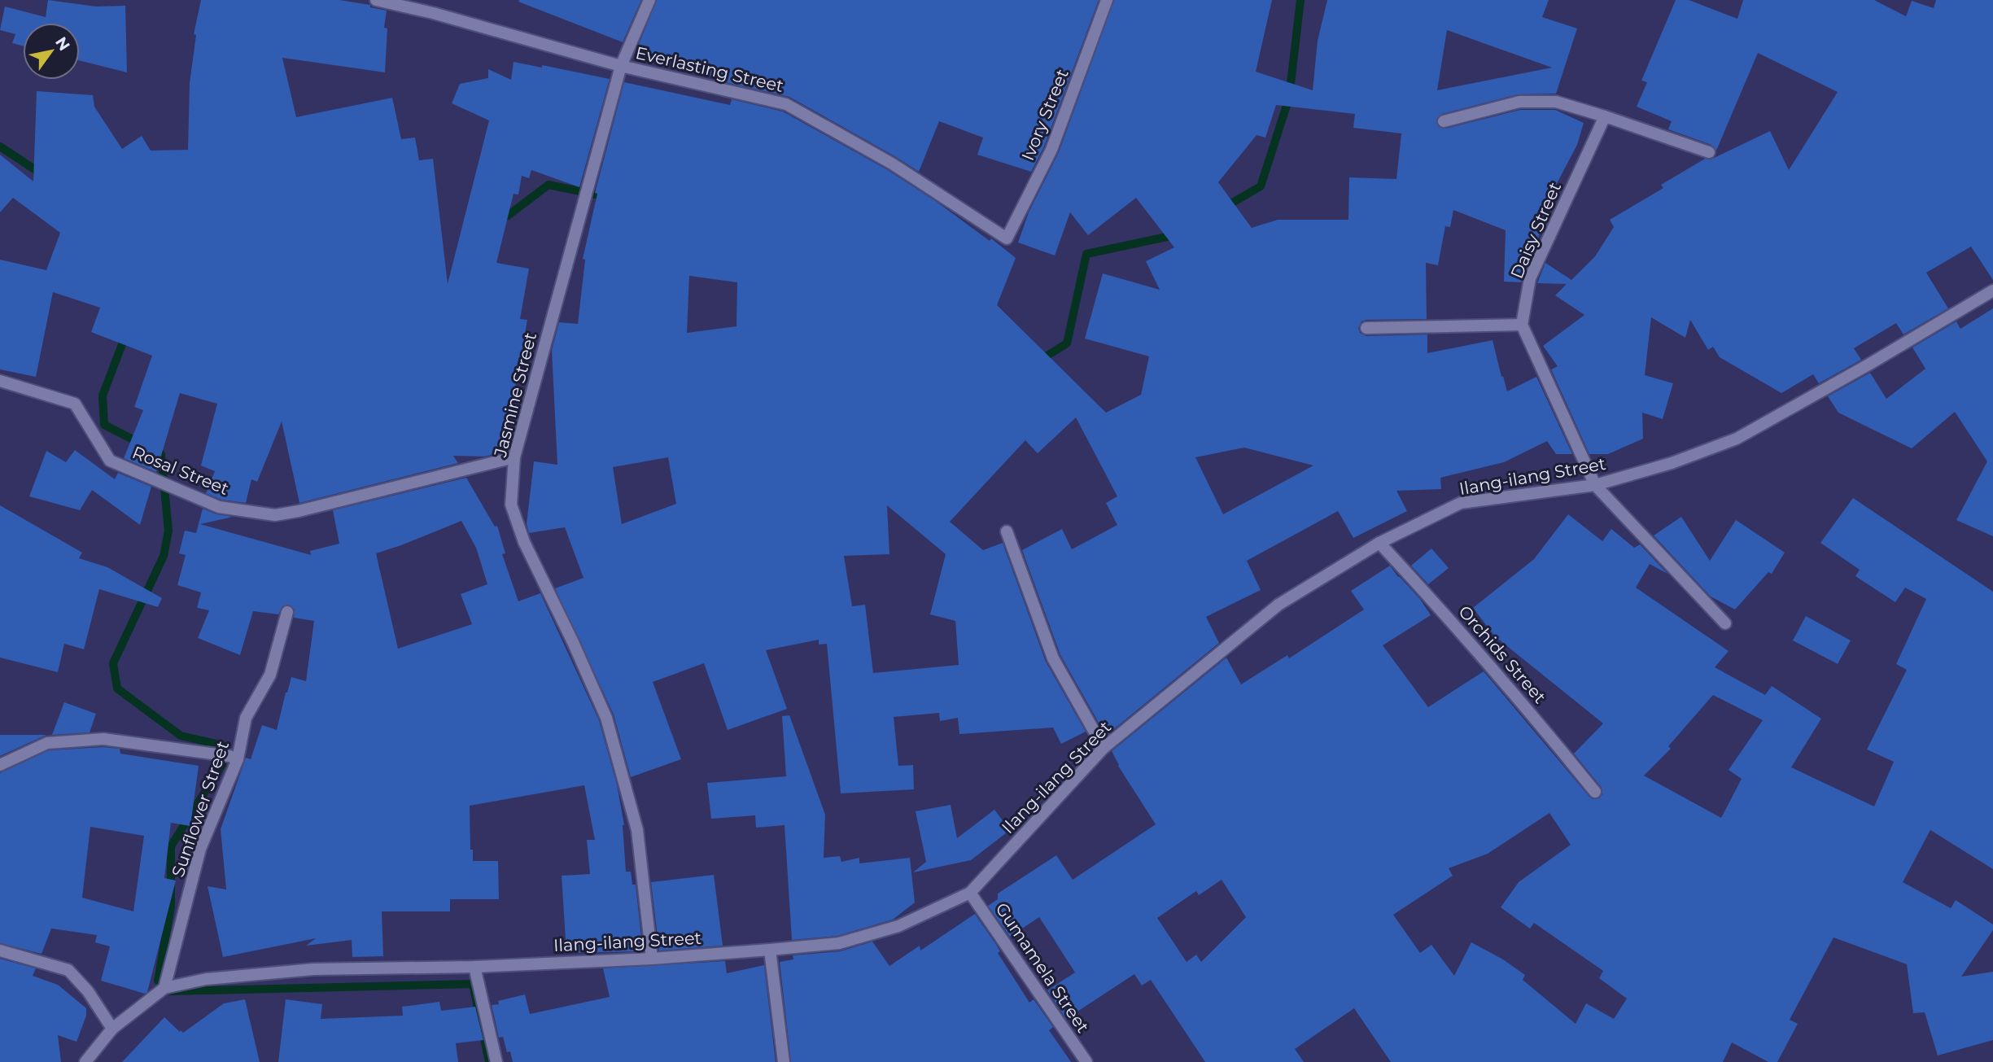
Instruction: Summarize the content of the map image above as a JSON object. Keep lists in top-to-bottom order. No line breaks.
{"streets":{"street":["Everlasting Street","Ivory Street","Daisy Street","Jasmine Street","Rosal Street","Ilang-ilang Street","Orchids Street","Sunflower Street","Gumamela Street"]},"crossings":[["Everlasting Street","Ivory Street"],["Everlasting Street","Jasmine Street"],["Jasmine Street","Rosal Street"],["Jasmine Street","Ilang-ilang Street"],["Ilang-ilang Street","Orchids Street"],["Ilang-ilang Street","Sunflower Street"],["Ilang-ilang Street","Gumamela Street"]],"north":"top right"}
